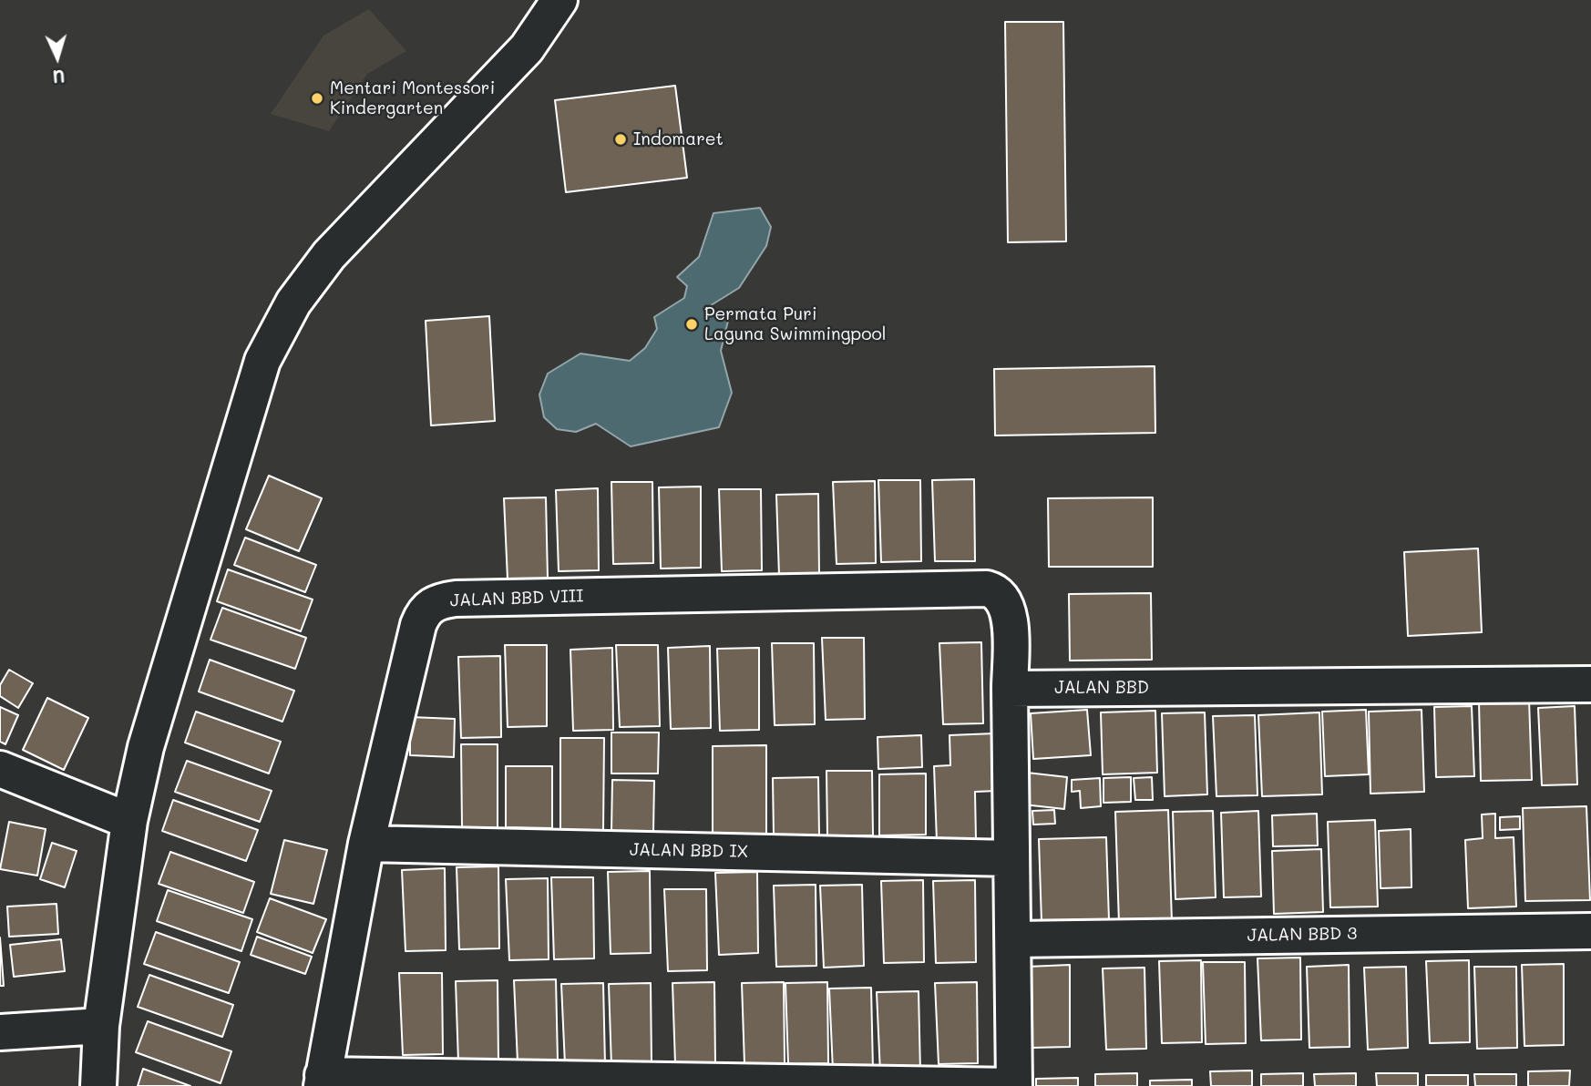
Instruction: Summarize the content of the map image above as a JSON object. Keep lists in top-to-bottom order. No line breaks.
{"streets":{"street":["JALAN BBD VIII","JALAN BBD","JALAN BBD IX","JALAN BBD 3"]},"crossings":[["JALAN BBD VIII","JALAN BBD"],["JALAN BBD VIII","JALAN BBD IX"]],"places":["Mentari Montessori Kindergarten","Indomaret","Permata Puri Laguna Swimmingpool"],"north":"bottom"}
